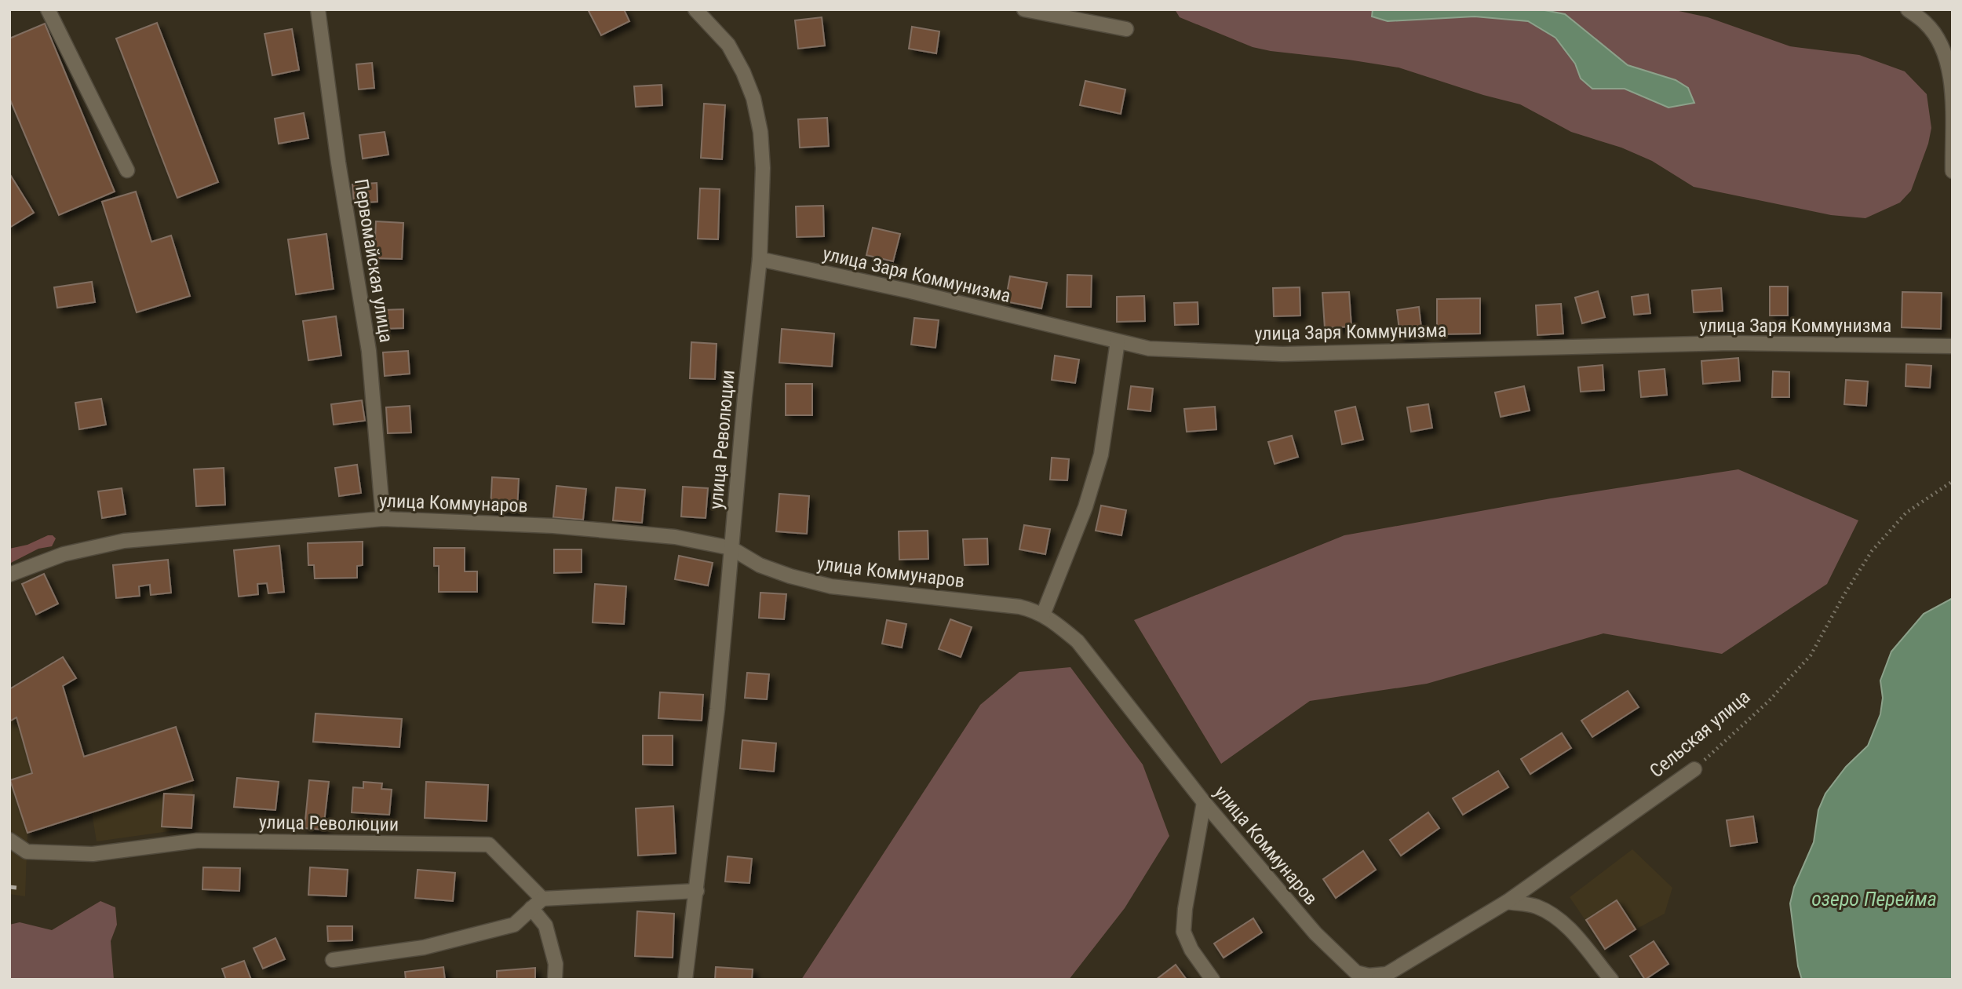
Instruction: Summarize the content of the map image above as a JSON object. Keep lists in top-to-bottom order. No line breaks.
{"streets":{"street":["Первомайская улица","улица Заря Коммунизма","улица Революции","улица Коммунаров","Сельская улица"]},"crossings":[["Первомайская улица","улица Коммунаров"],["улица Заря Коммунизма","улица Революции"],["улица Революции","улица Коммунаров"],["улица Коммунаров","Сельская улица"]],"water":["озеро Перейма"]}
